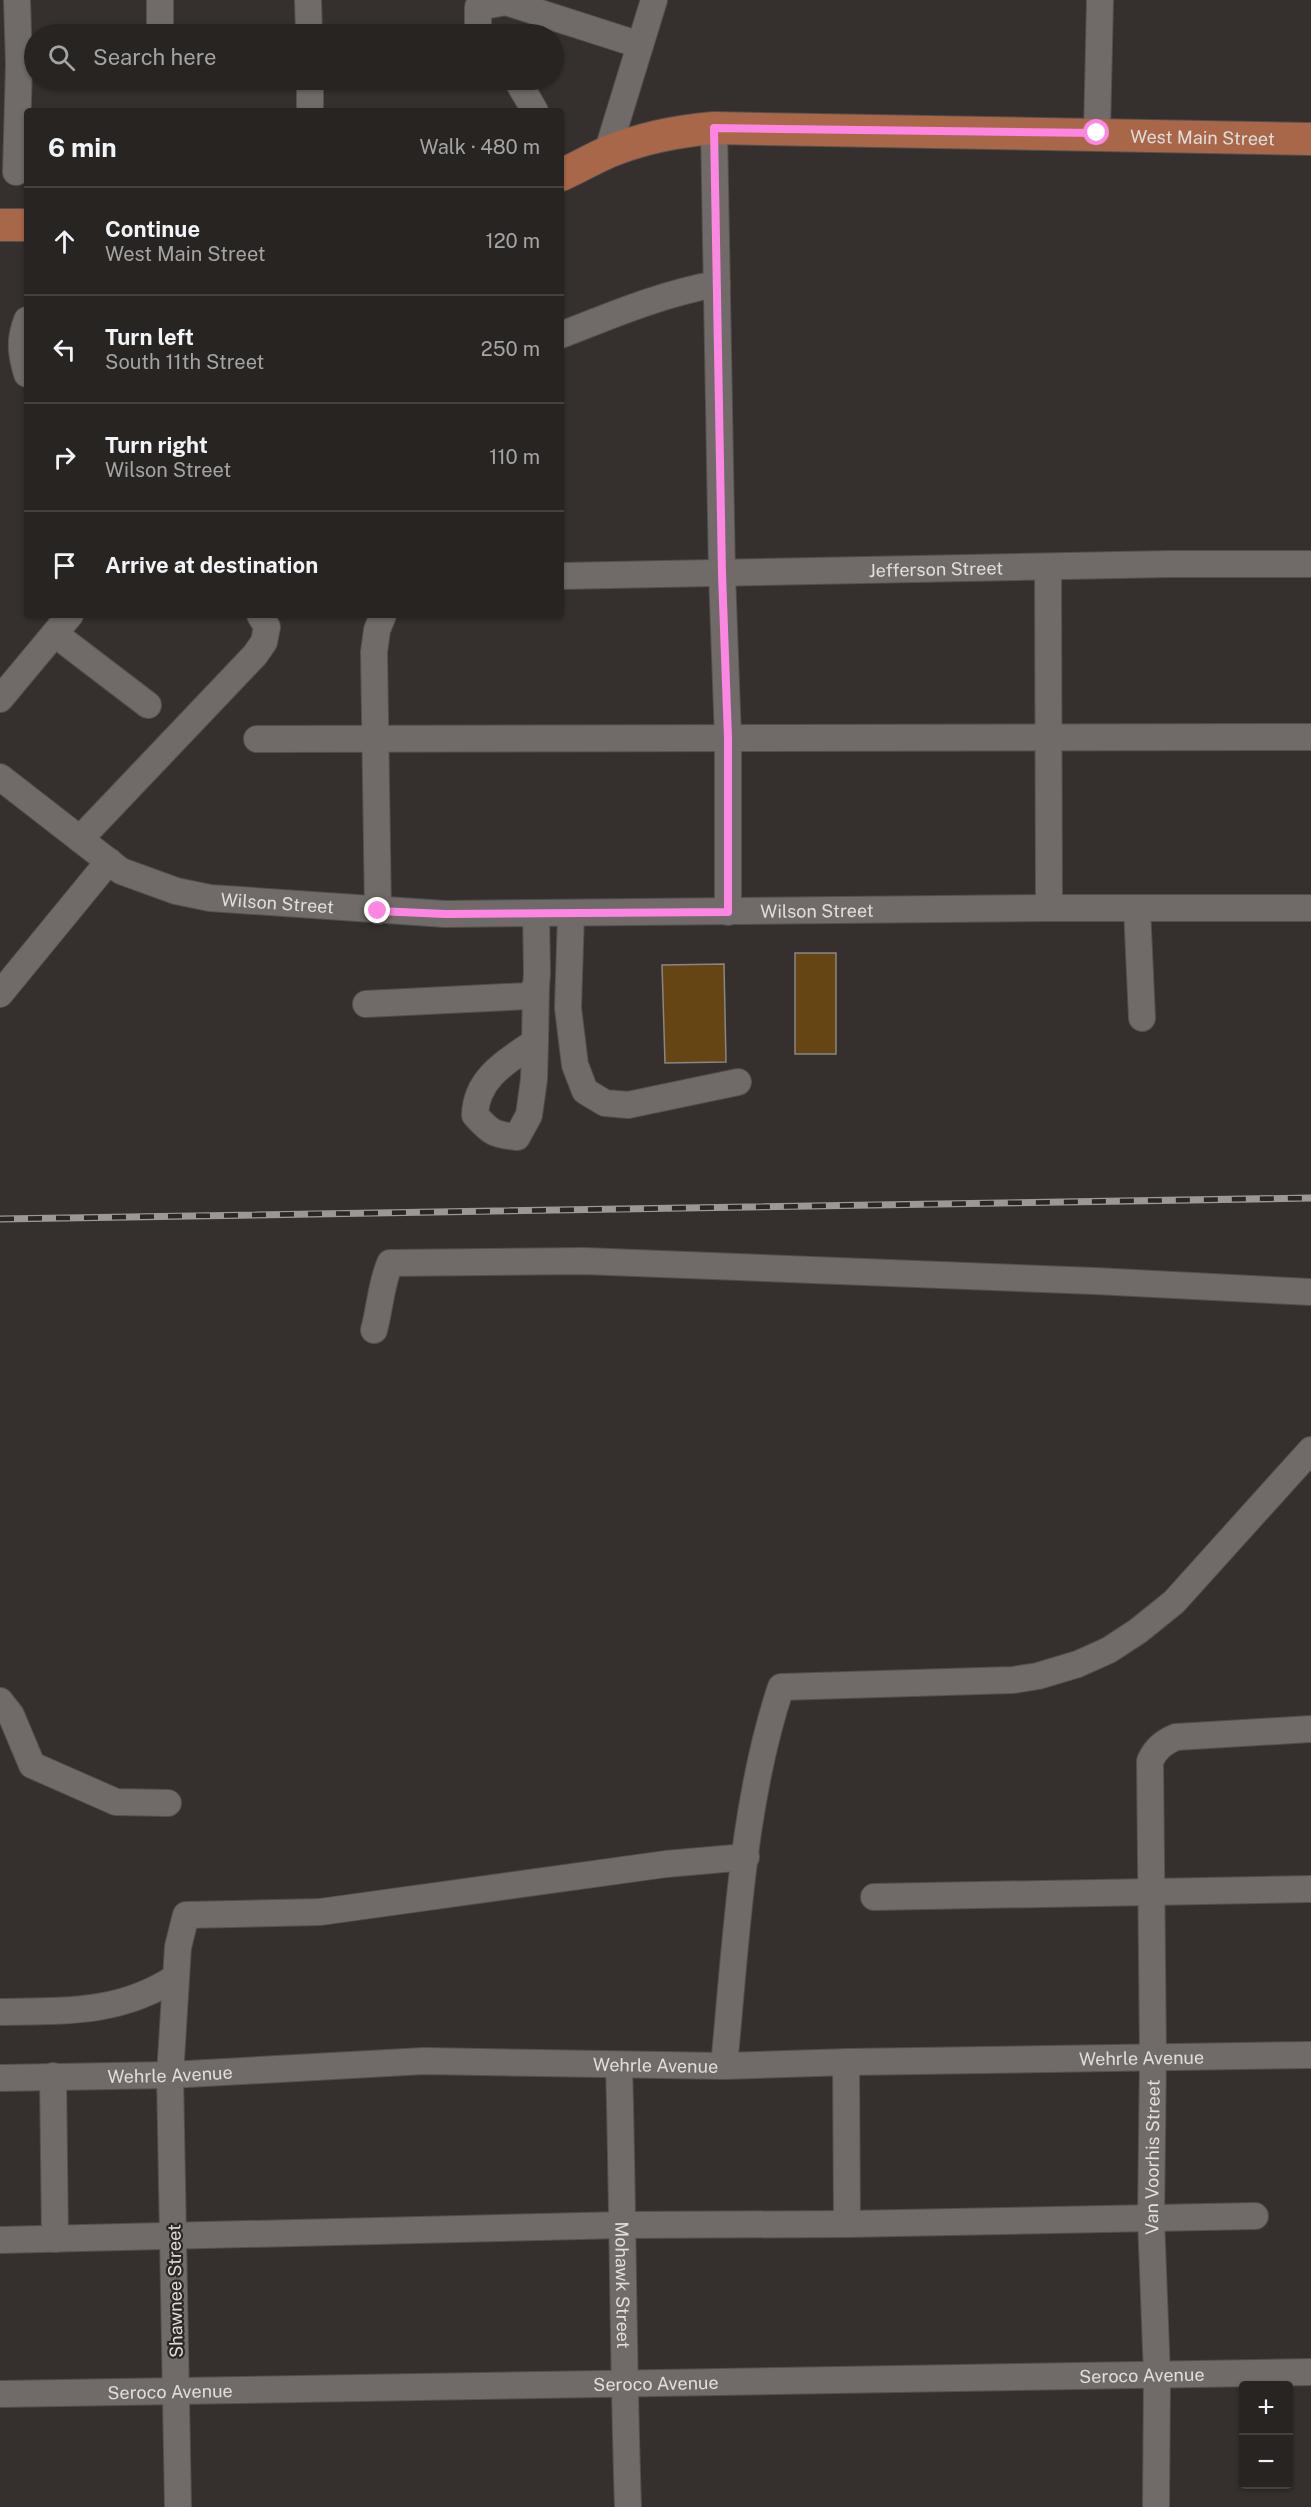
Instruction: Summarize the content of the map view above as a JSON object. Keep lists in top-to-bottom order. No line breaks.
{"streets":{"main road":["West Main Street"],"street":["Jefferson Street","Wilson Street","Wehrle Avenue","Van Voorhis Street","Mohawk Street","Shawnee Street","Seroco Avenue"]},"crossings":[["Wehrle Avenue","Van Voorhis Street"],["Wehrle Avenue","Mohawk Street"],["Wehrle Avenue","Shawnee Street"],["Van Voorhis Street","Seroco Avenue"],["Mohawk Street","Seroco Avenue"],["Shawnee Street","Seroco Avenue"]],"page":{"search":"Search here","heading":["6 min","Walk · 480 m"],"list":[["Continue","West Main Street","120 m"],["Turn left","South 11th Street","250 m"],["Turn right","Wilson Street","110 m"],"Arrive at destination"],"map_buttons":["+","−"]}}
